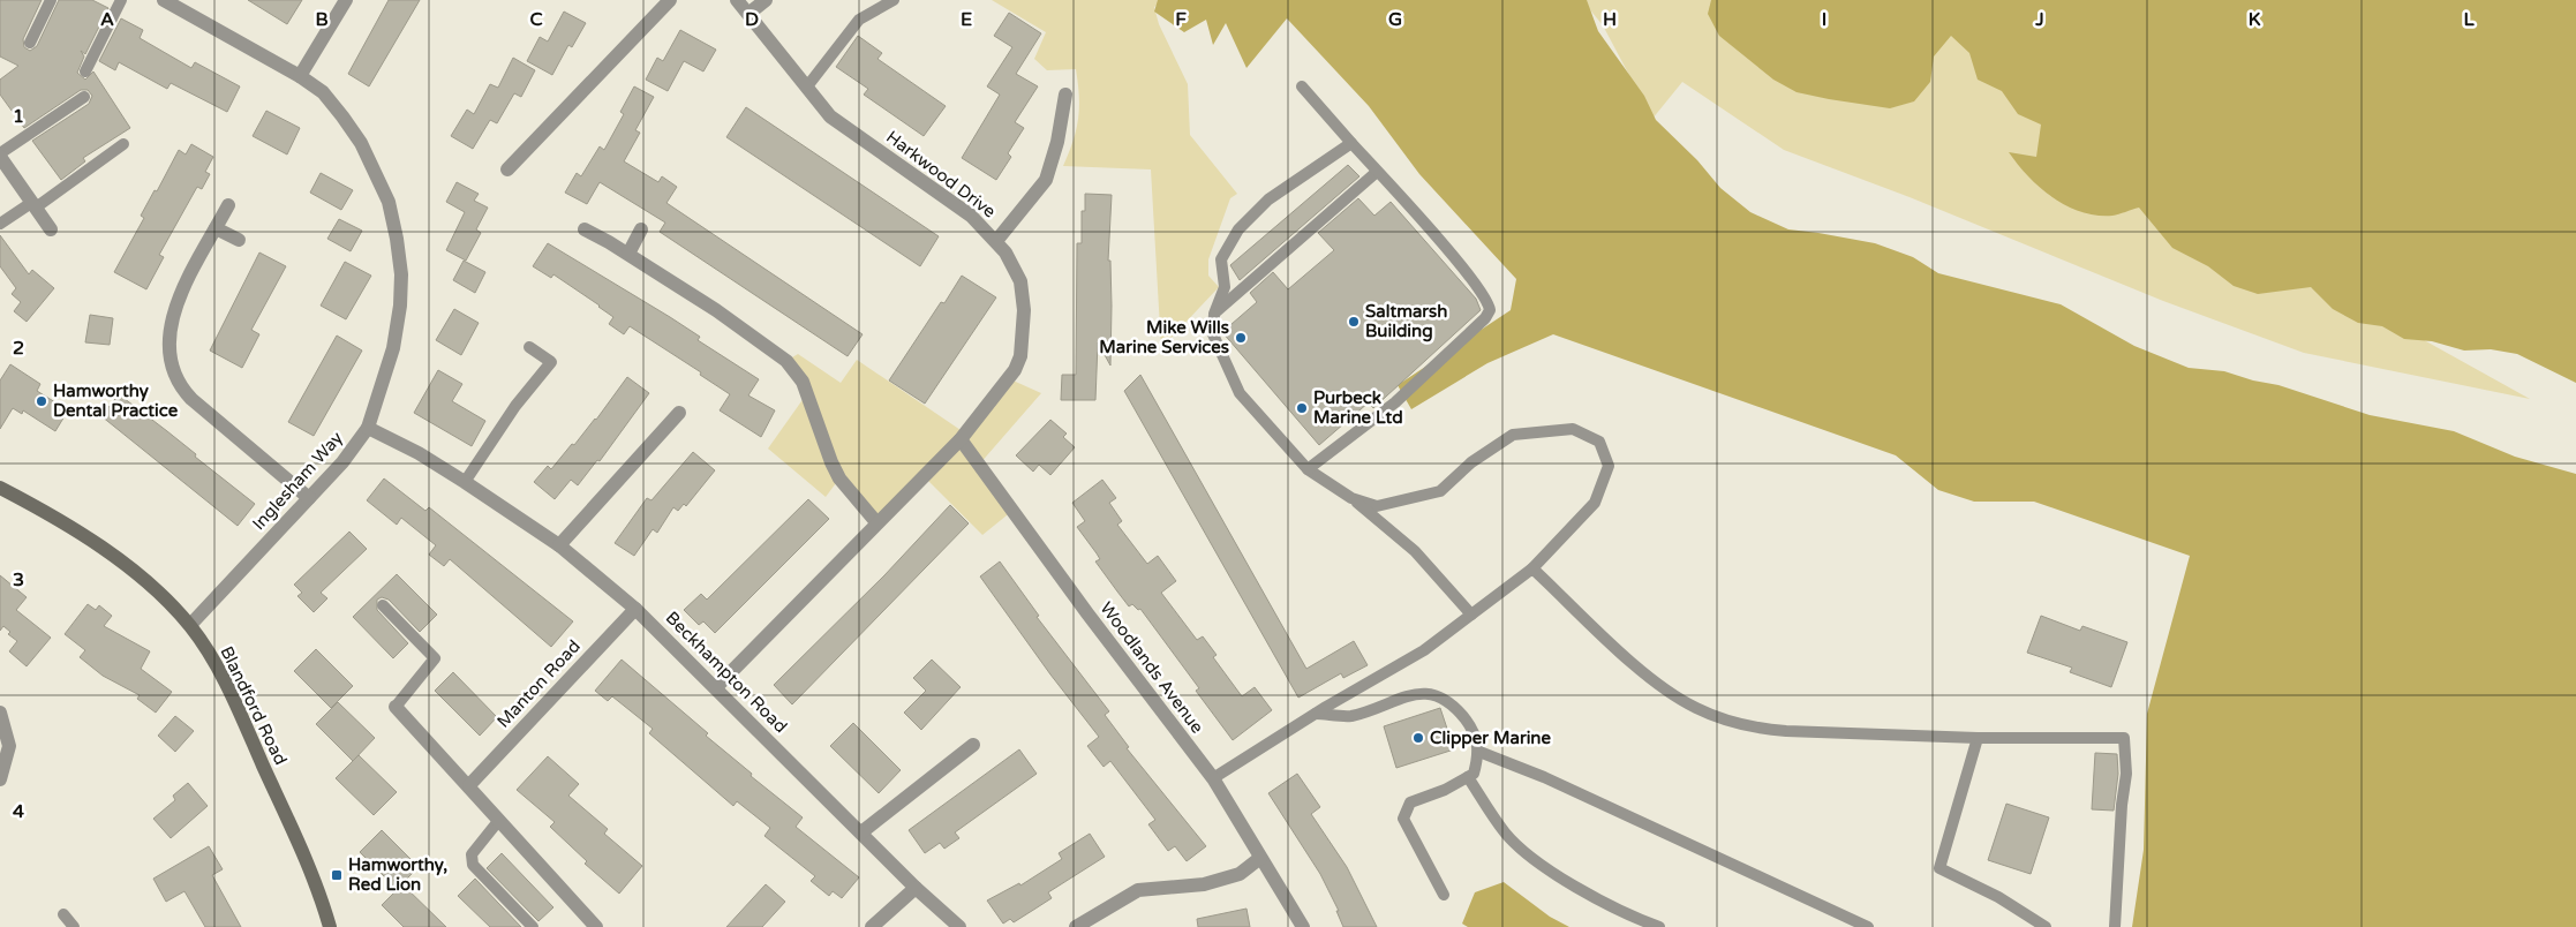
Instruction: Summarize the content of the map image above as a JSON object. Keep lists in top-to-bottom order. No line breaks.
{"streets":{"main road":["Blandford Road"],"street":["Harkwood Drive","Inglesham Way","Woodlands Avenue","Beckhampton Road","Manton Road"]},"crossings":[["Harkwood Drive","Woodlands Avenue"],["Harkwood Drive","Beckhampton Road"],["Inglesham Way","Beckhampton Road"],["Inglesham Way","Blandford Road"],["Beckhampton Road","Manton Road"]],"places":{"other":["Saltmarsh Building","Mike Wills Marine Services","Hamworthy Dental Practice","Purbeck Marine Ltd","Clipper Marine"],"transit":["Hamworthy, Red Lion"]},"grid":{"columns":["A","B","C","D","E","F","G","H","I","J","K","L"],"rows":["1","2","3","4"]}}
